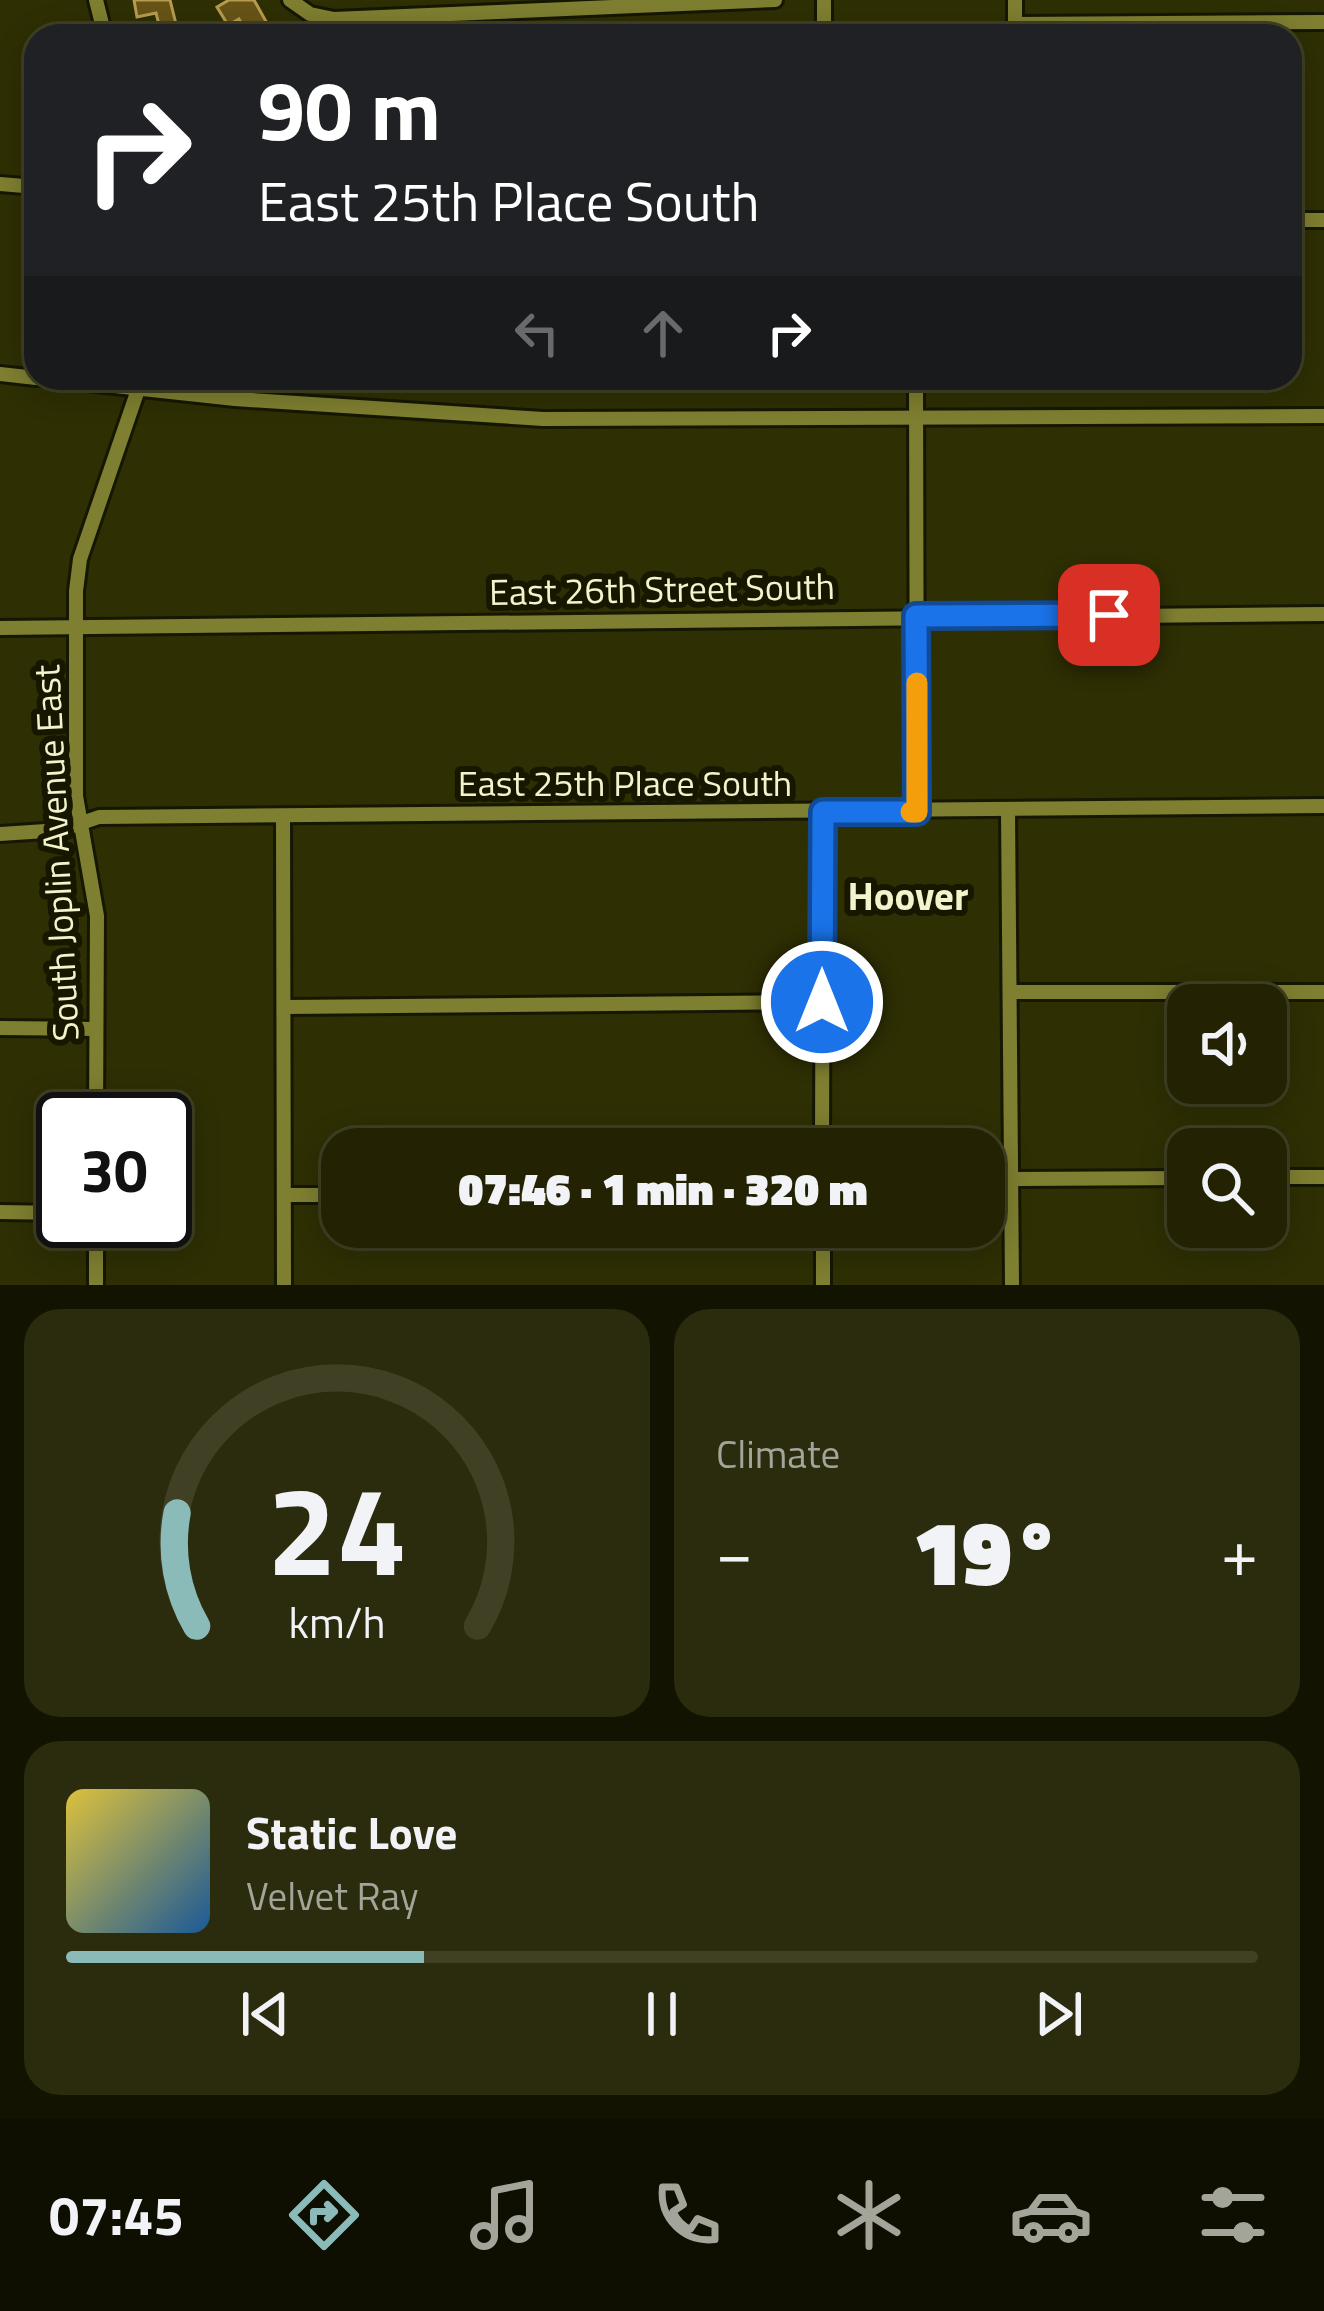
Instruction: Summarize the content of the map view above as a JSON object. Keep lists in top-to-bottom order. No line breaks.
{"streets":{"street":["East 26th Street South","East 25th Place South","South Joplin Avenue East"]},"crossings":[["East 26th Street South","South Joplin Avenue East"],["East 25th Place South","South Joplin Avenue East"]],"districts":["Hoover"],"page":{"turn":["90 m","East 25th Place South"],"limit":"30","trip":"07:46 · 1 min · 320 m","tile":"Climate","heat":["−","19°","+"],"song":["Static Love","Velvet Ray"],"tabs":"07:45","gauge":["24","km/h"]}}
